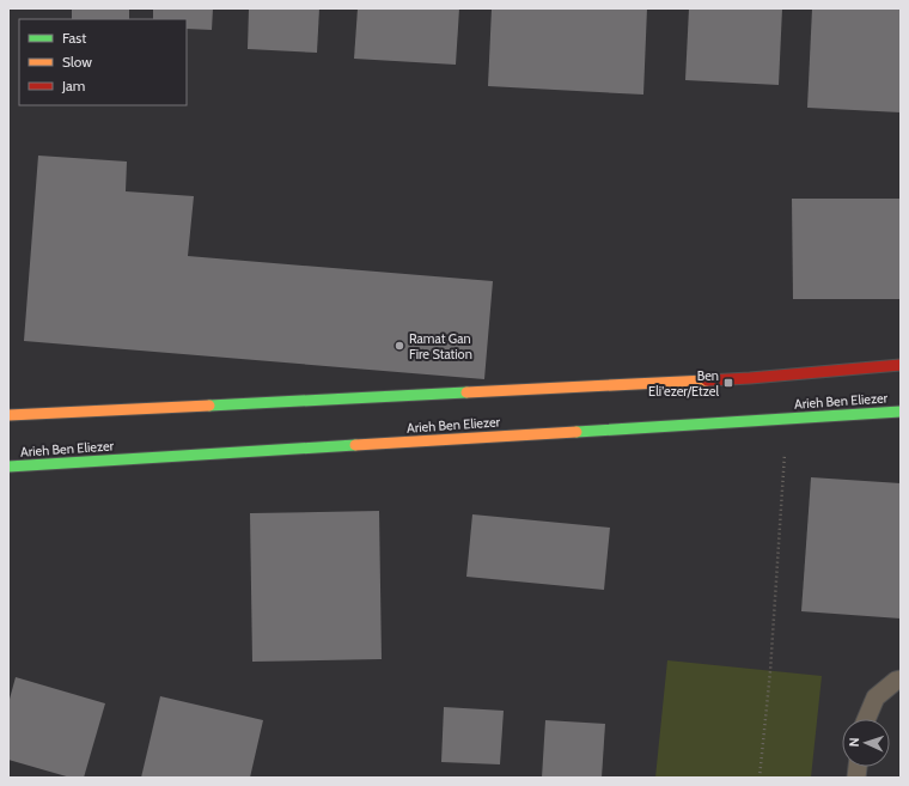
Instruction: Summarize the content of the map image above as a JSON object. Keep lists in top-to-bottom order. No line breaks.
{"streets":{"street":["Arieh Ben Eliezer"]},"places":{"other":["Ramat Gan Fire Station"],"transit":["Ben Eli'ezer/Etzel"]},"legend":["Fast","Slow","Jam"],"north":"left"}
